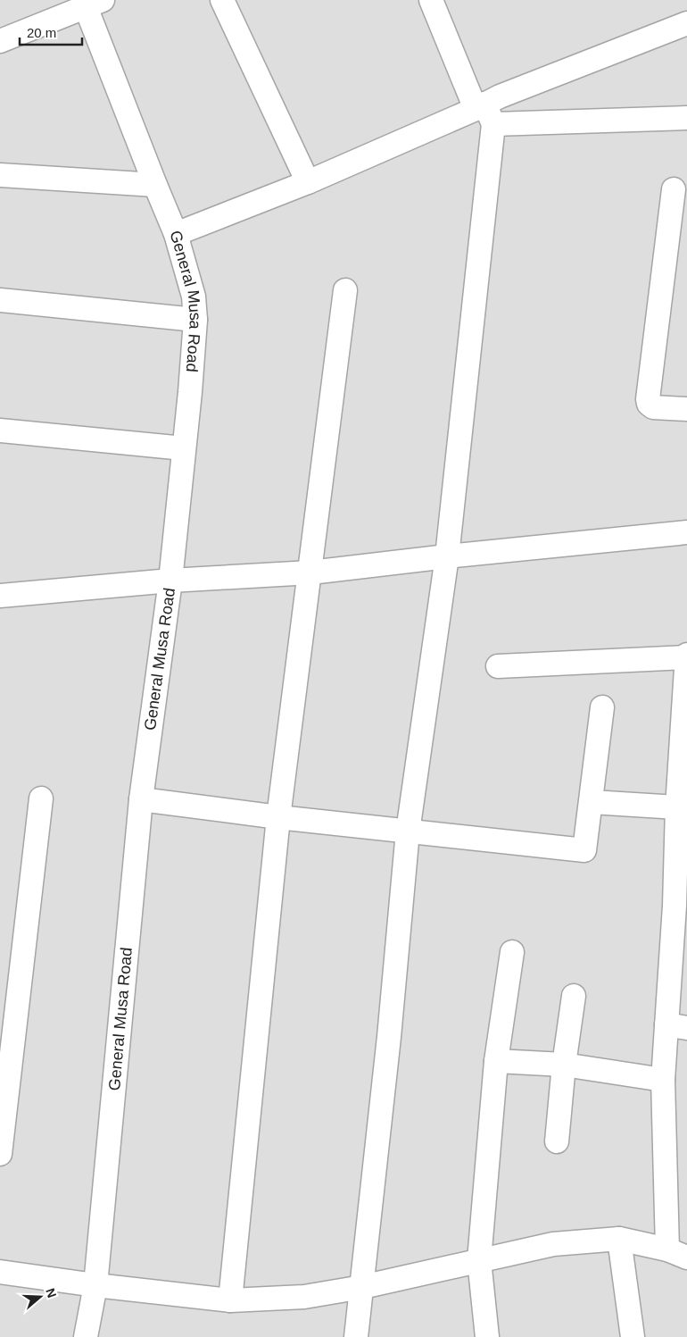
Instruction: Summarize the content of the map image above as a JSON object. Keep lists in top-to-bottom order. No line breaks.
{"streets":{"street":["General Musa Road"]},"scale_bar":"20 m","north":"right"}
